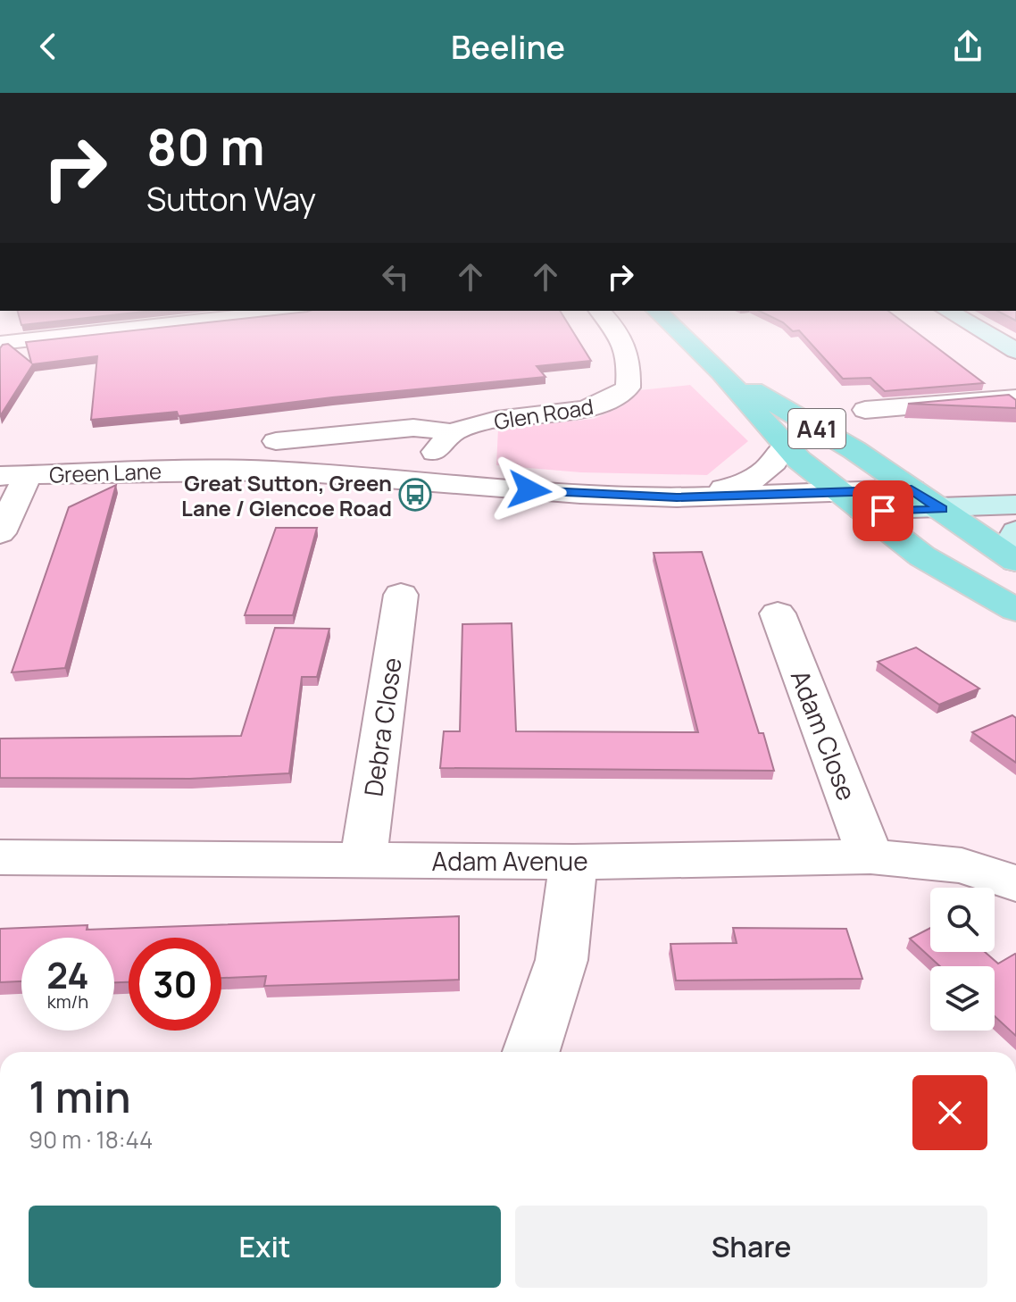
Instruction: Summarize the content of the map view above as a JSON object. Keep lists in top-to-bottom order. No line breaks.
{"streets":{"main road":["A41"],"street":["Glen Road","Green Lane","Debra Close","Adam Close","Adam Avenue"]},"crossings":[["A41","Green Lane"],["Debra Close","Adam Avenue"],["Adam Close","Adam Avenue"]],"places":{"bus stop":["Great Sutton, Green Lane / Glencoe Road"]},"page":{"header":"Beeline","turn":["80 m","Sutton Way"],"speed":"24 km/h","limit":"30","heading":["1 min","90 m · 18:44"],"buttons":["Exit","Share"]}}
